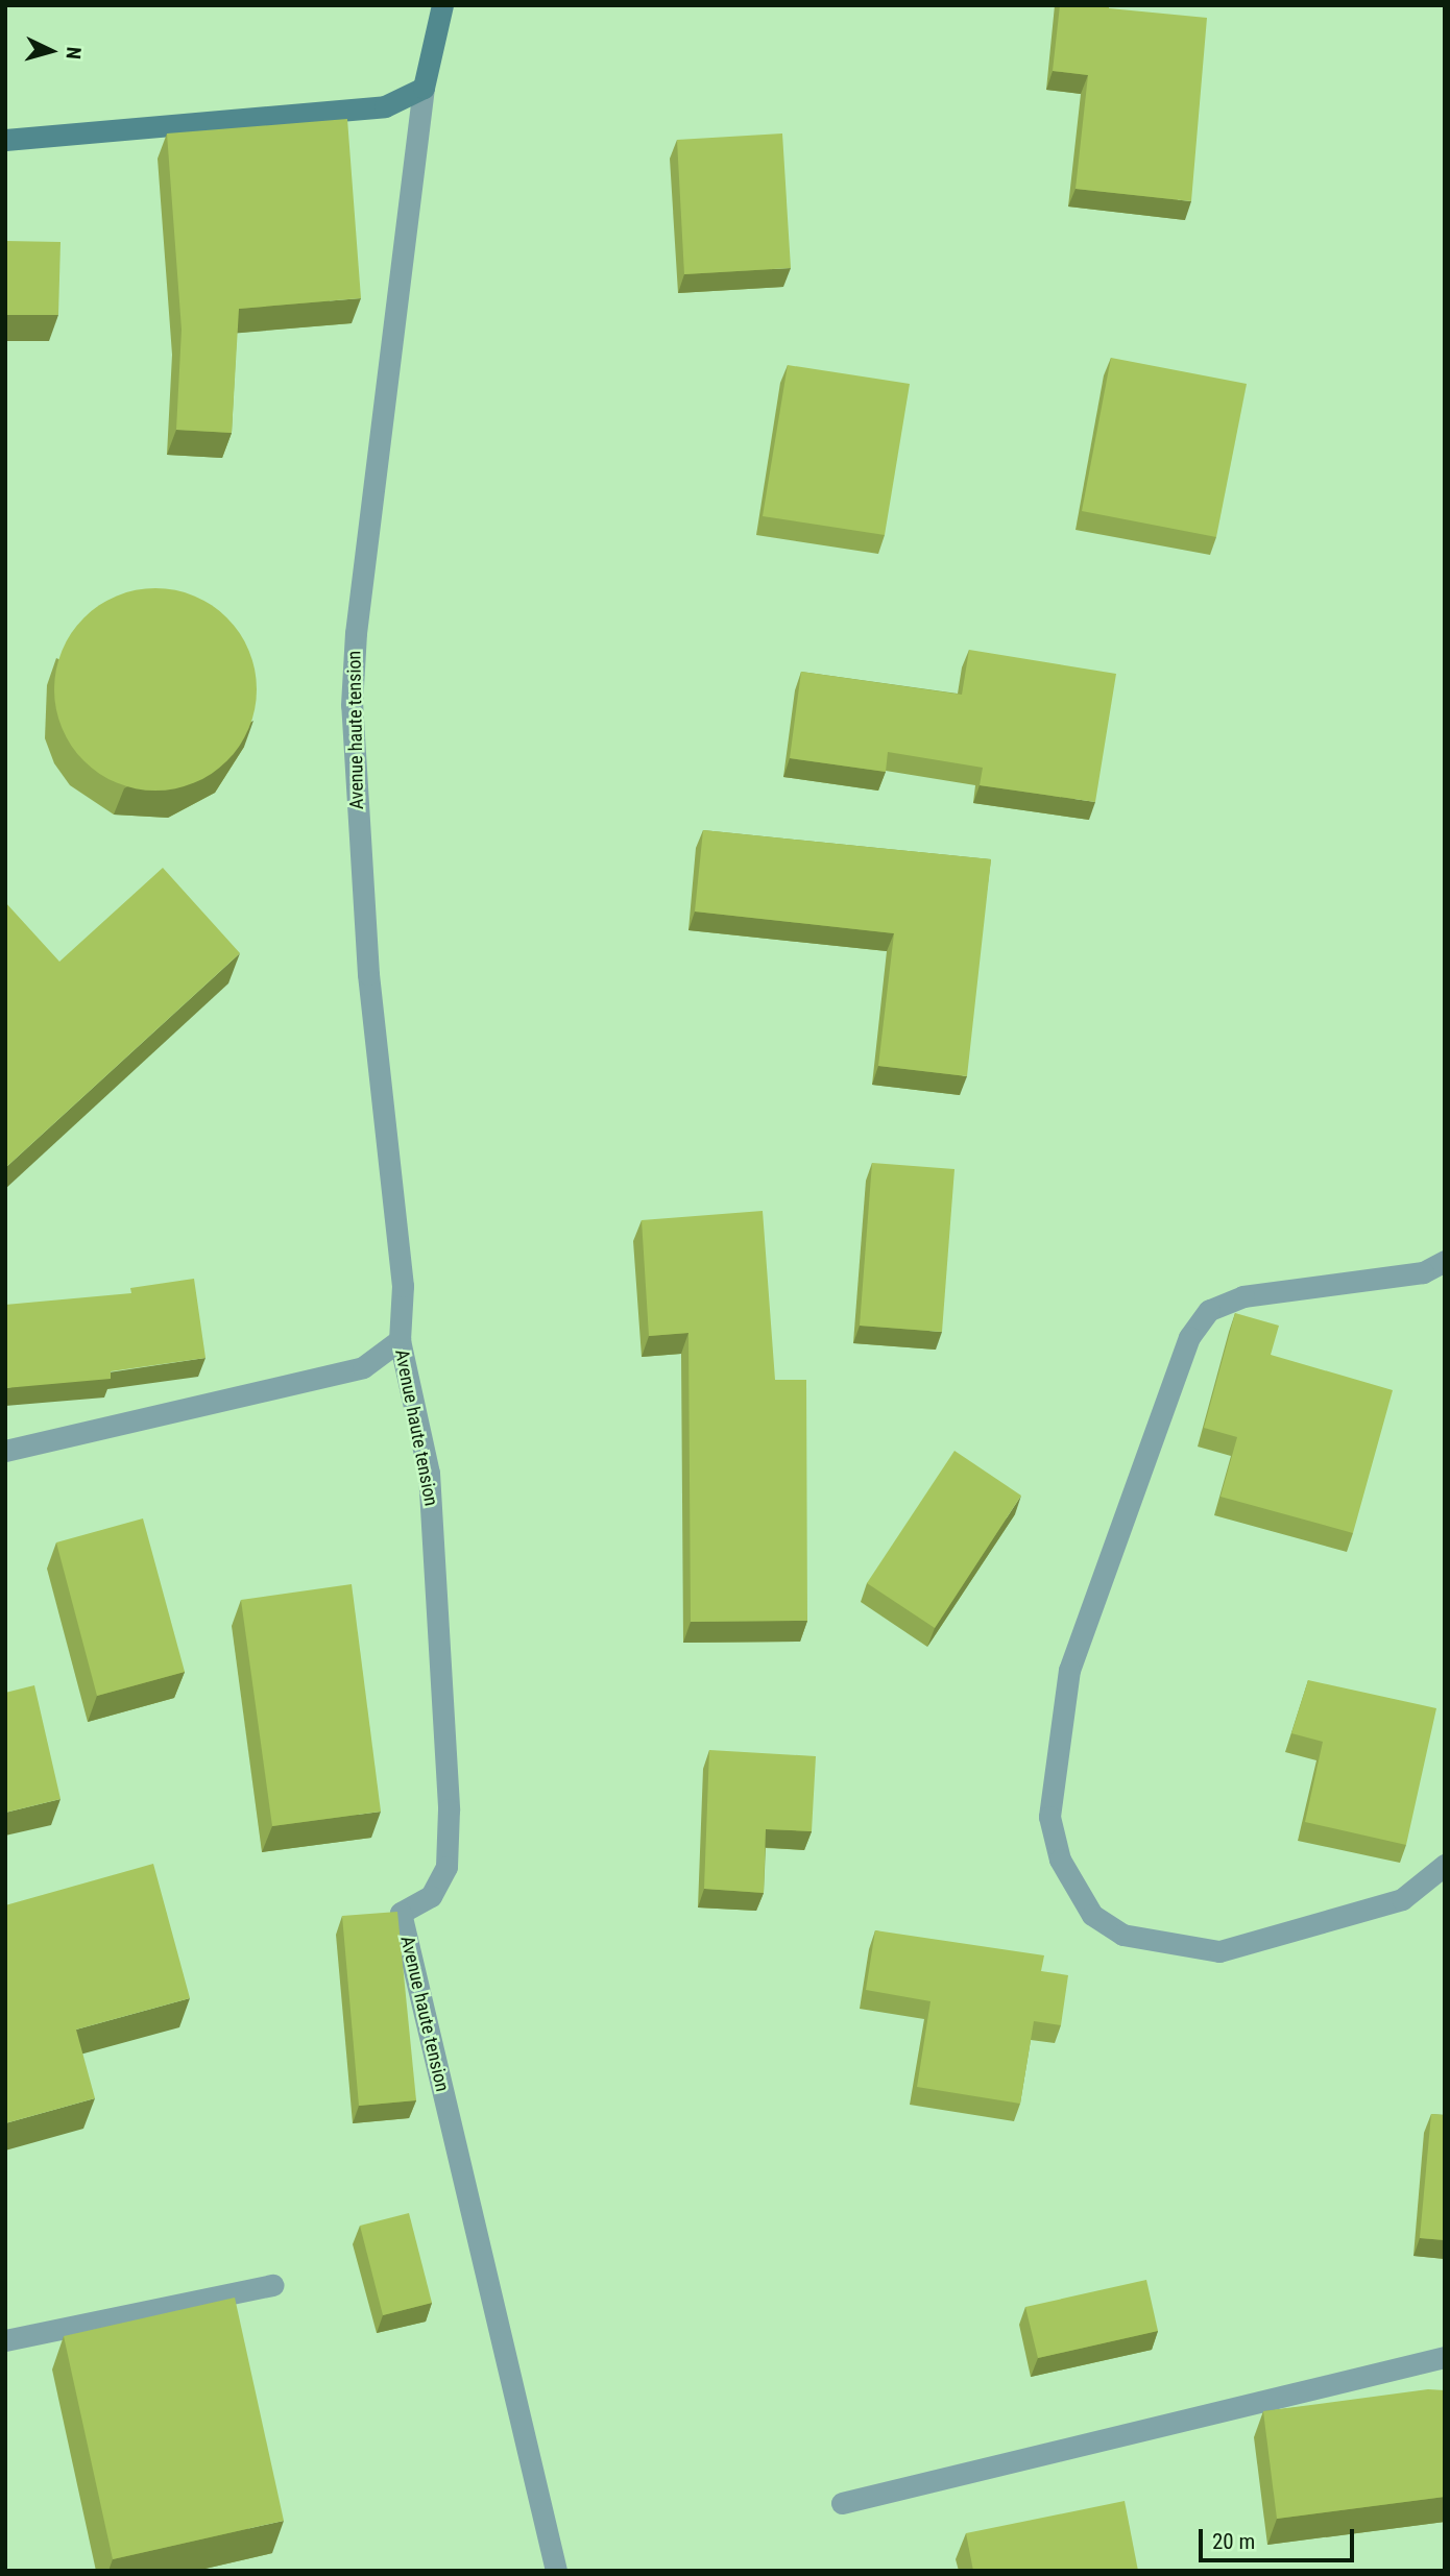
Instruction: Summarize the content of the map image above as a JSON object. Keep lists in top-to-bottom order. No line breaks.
{"streets":{"street":["Avenue haute tension"]},"scale_bar":"20 m","north":"right"}
